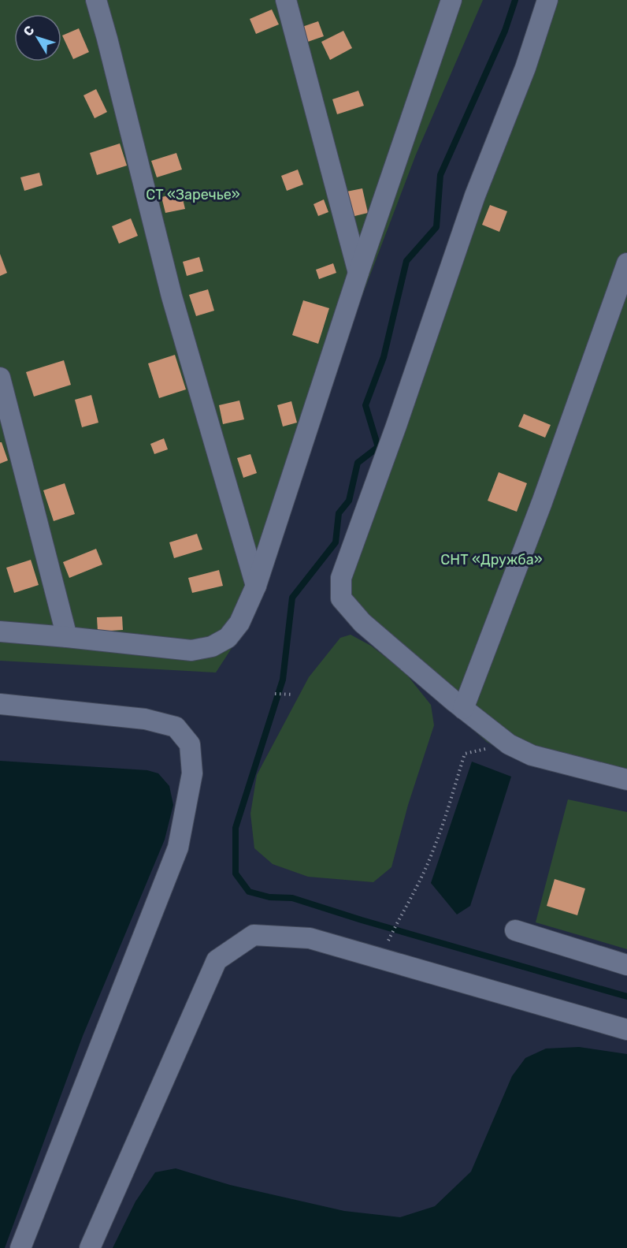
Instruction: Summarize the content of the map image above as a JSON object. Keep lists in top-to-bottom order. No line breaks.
{"parks":["СТ «Заречье»","СНТ «Дружба»"],"north":"top left"}
